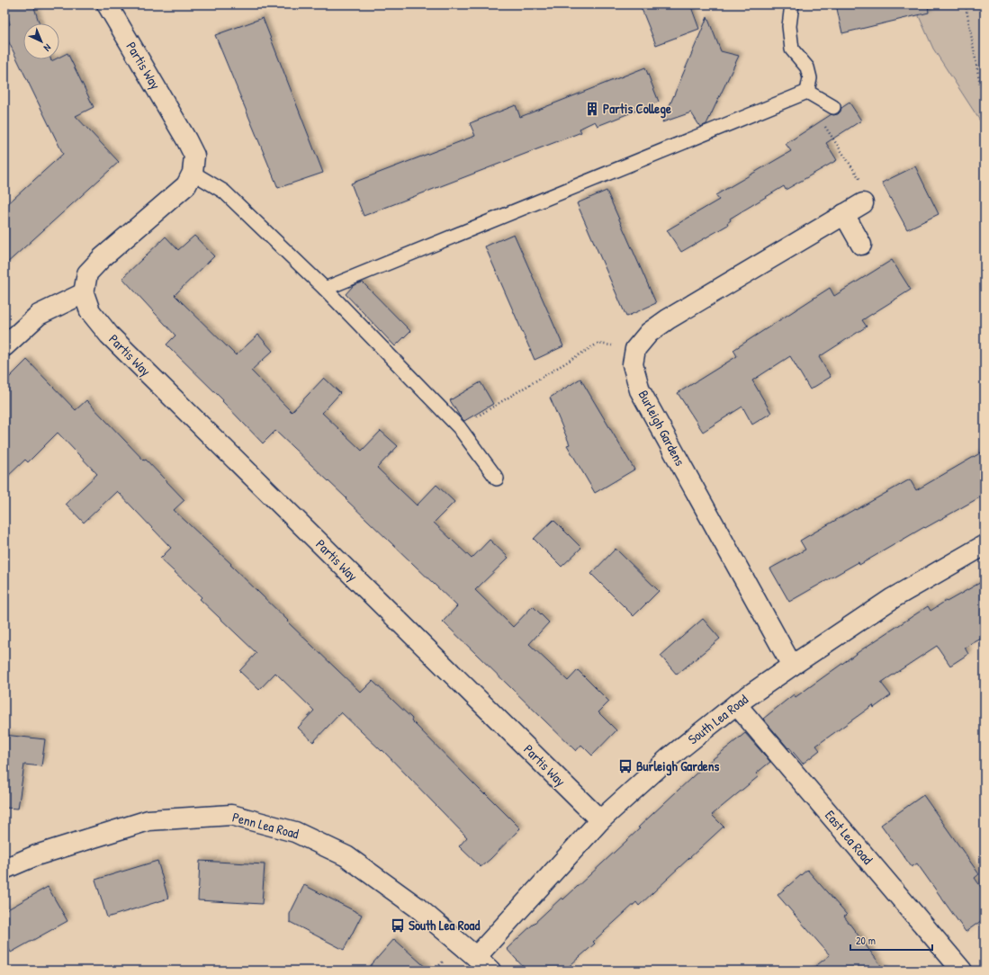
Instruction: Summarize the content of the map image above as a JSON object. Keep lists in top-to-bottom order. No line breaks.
{"streets":{"street":["Partis Way","Burleigh Gardens","South Lea Road","Penn Lea Road","East Lea Road"]},"crossings":[["Partis Way","South Lea Road"],["Burleigh Gardens","South Lea Road"],["South Lea Road","Penn Lea Road"],["South Lea Road","East Lea Road"]],"places":{"building":["Partis College"],"bus stop":["Burleigh Gardens","South Lea Road"]},"scale_bar":"20 m","north":"bottom right"}
